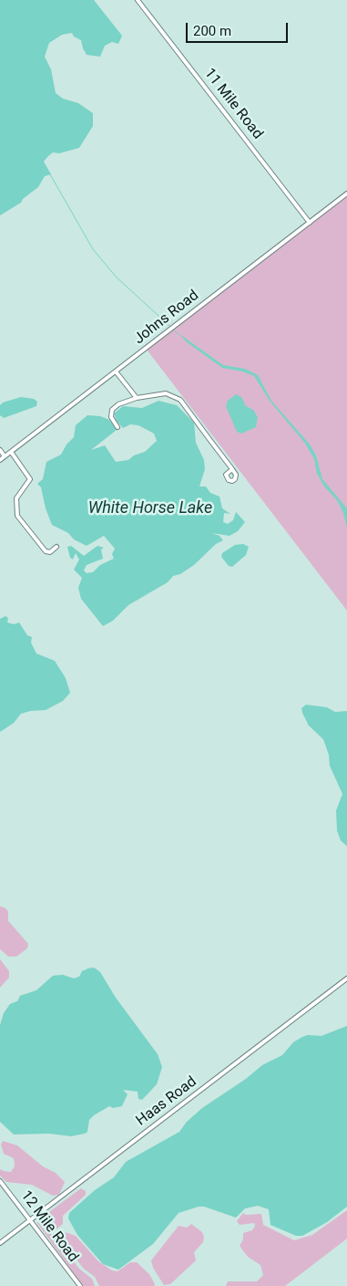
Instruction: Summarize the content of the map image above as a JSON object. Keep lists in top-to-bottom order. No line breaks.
{"streets":{"street":["11 Mile Road","Johns Road","Haas Road","12 Mile Road"]},"crossings":[["11 Mile Road","Johns Road"],["Haas Road","12 Mile Road"]],"water":["White Horse Lake"],"scale_bar":"200 m"}
